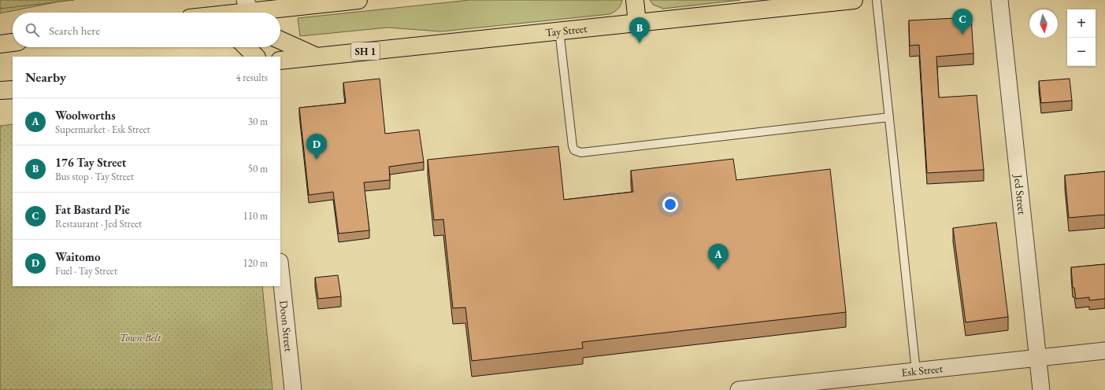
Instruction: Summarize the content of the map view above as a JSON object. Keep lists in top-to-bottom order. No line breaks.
{"streets":{"highway":["Tay Street","SH 1"],"street":["Jed Street","Doon Street","Esk Street"]},"crossings":[["Jed Street","Esk Street"]],"parks":["Town Belt"],"north":"bottom","page":{"pins":["C","B","D","A"],"map_buttons":["+","−"],"search":"Search here","heading":["Nearby","4 results"],"list":[{"mark":"A","name":"Woolworths","note":"Supermarket · Esk Street","value":"30 m"},{"mark":"B","name":"176 Tay Street","note":"Bus stop · Tay Street","value":"50 m"},{"mark":"C","name":"Fat Bastard Pie","note":"Restaurant · Jed Street","value":"110 m"},{"mark":"D","name":"Waitomo","note":"Fuel · Tay Street","value":"120 m"}]}}
